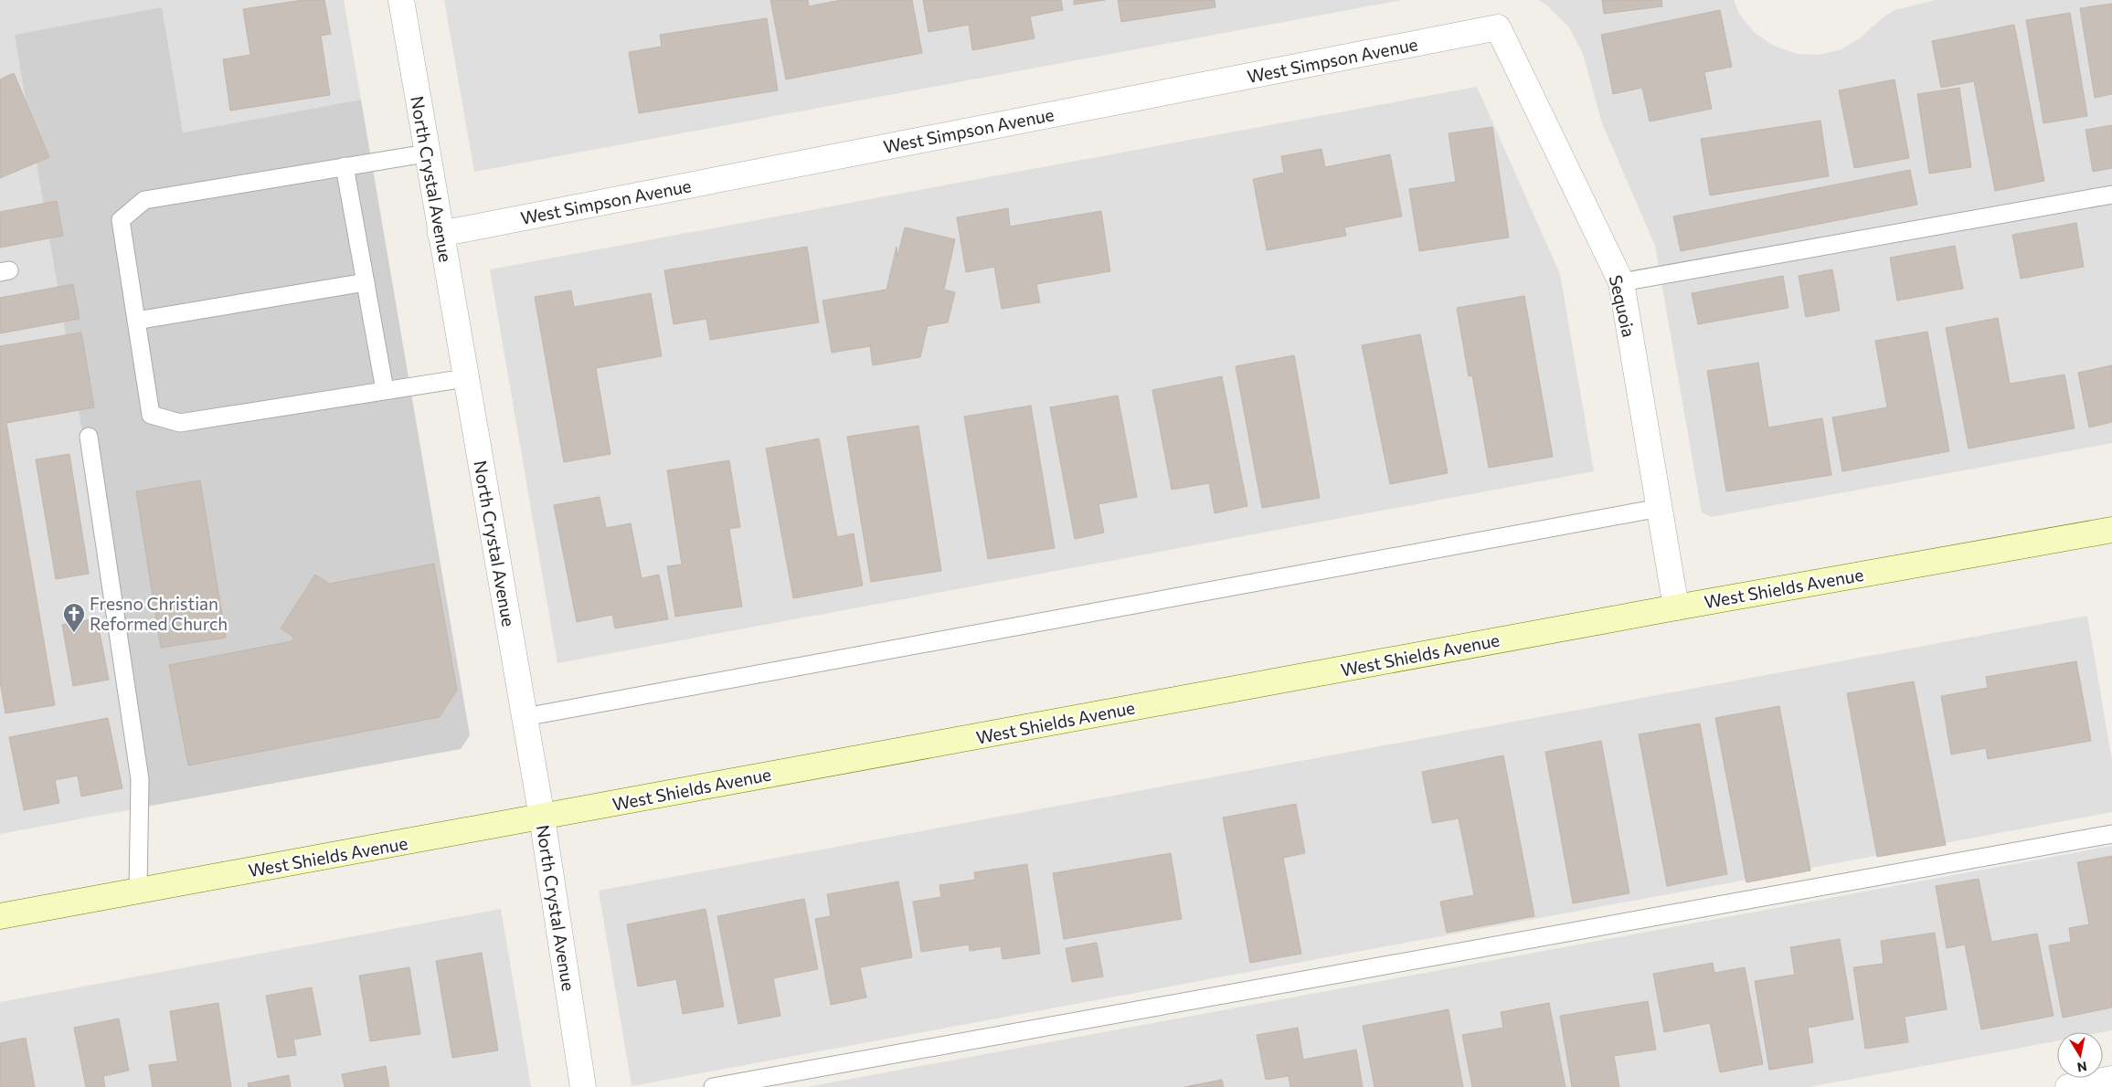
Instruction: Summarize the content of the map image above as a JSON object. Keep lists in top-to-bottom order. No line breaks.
{"streets":{"main road":["West Shields Avenue"],"street":["West Simpson Avenue","North Crystal Avenue","Sequoia"]},"crossings":[["West Simpson Avenue","North Crystal Avenue"],["West Simpson Avenue","Sequoia"],["North Crystal Avenue","West Shields Avenue"],["Sequoia","West Shields Avenue"]],"places":{"church":["Fresno Christian Reformed Church"]},"north":"bottom"}
